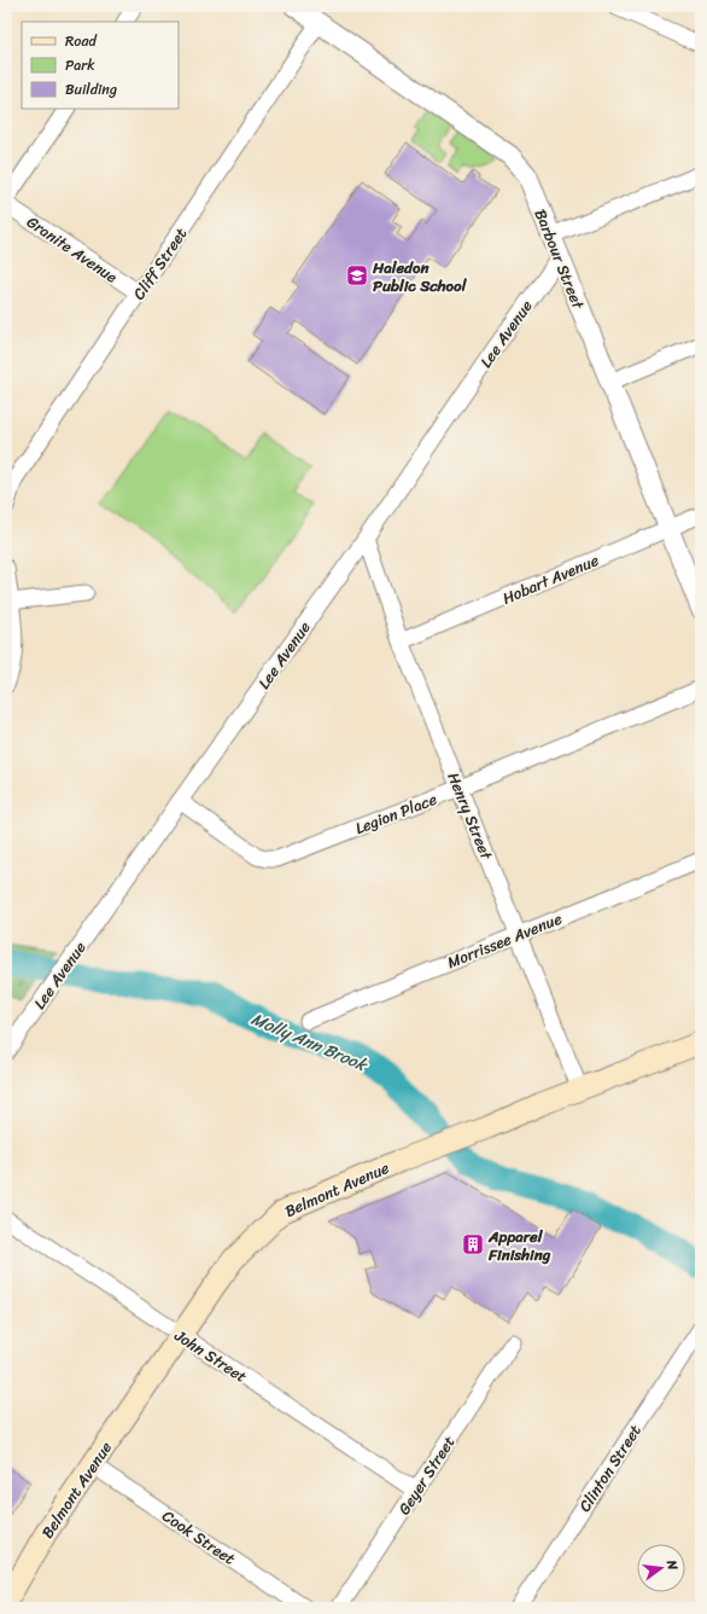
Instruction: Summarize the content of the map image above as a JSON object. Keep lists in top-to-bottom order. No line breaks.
{"streets":{"main road":["Belmont Avenue"],"street":["Granite Avenue","Barbour Street","Cliff Street","Lee Avenue","Hobart Avenue","Legion Place","Henry Street","Morrissee Avenue","John Street","Clinton Street","Geyer Street","Cook Street"]},"crossings":[["Granite Avenue","Cliff Street"],["Barbour Street","Cliff Street"],["Barbour Street","Lee Avenue"],["Barbour Street","Hobart Avenue"],["Lee Avenue","Legion Place"],["Lee Avenue","Henry Street"],["Hobart Avenue","Henry Street"],["Legion Place","Henry Street"],["Henry Street","Morrissee Avenue"],["Henry Street","Belmont Avenue"],["Belmont Avenue","John Street"],["Belmont Avenue","Cook Street"],["John Street","Geyer Street"]],"water":["Molly Ann Brook"],"places":{"school or university":["Haledon Public School"],"building":["Apparel Finishing"]},"legend":["Road","Park","Building"],"north":"right"}
